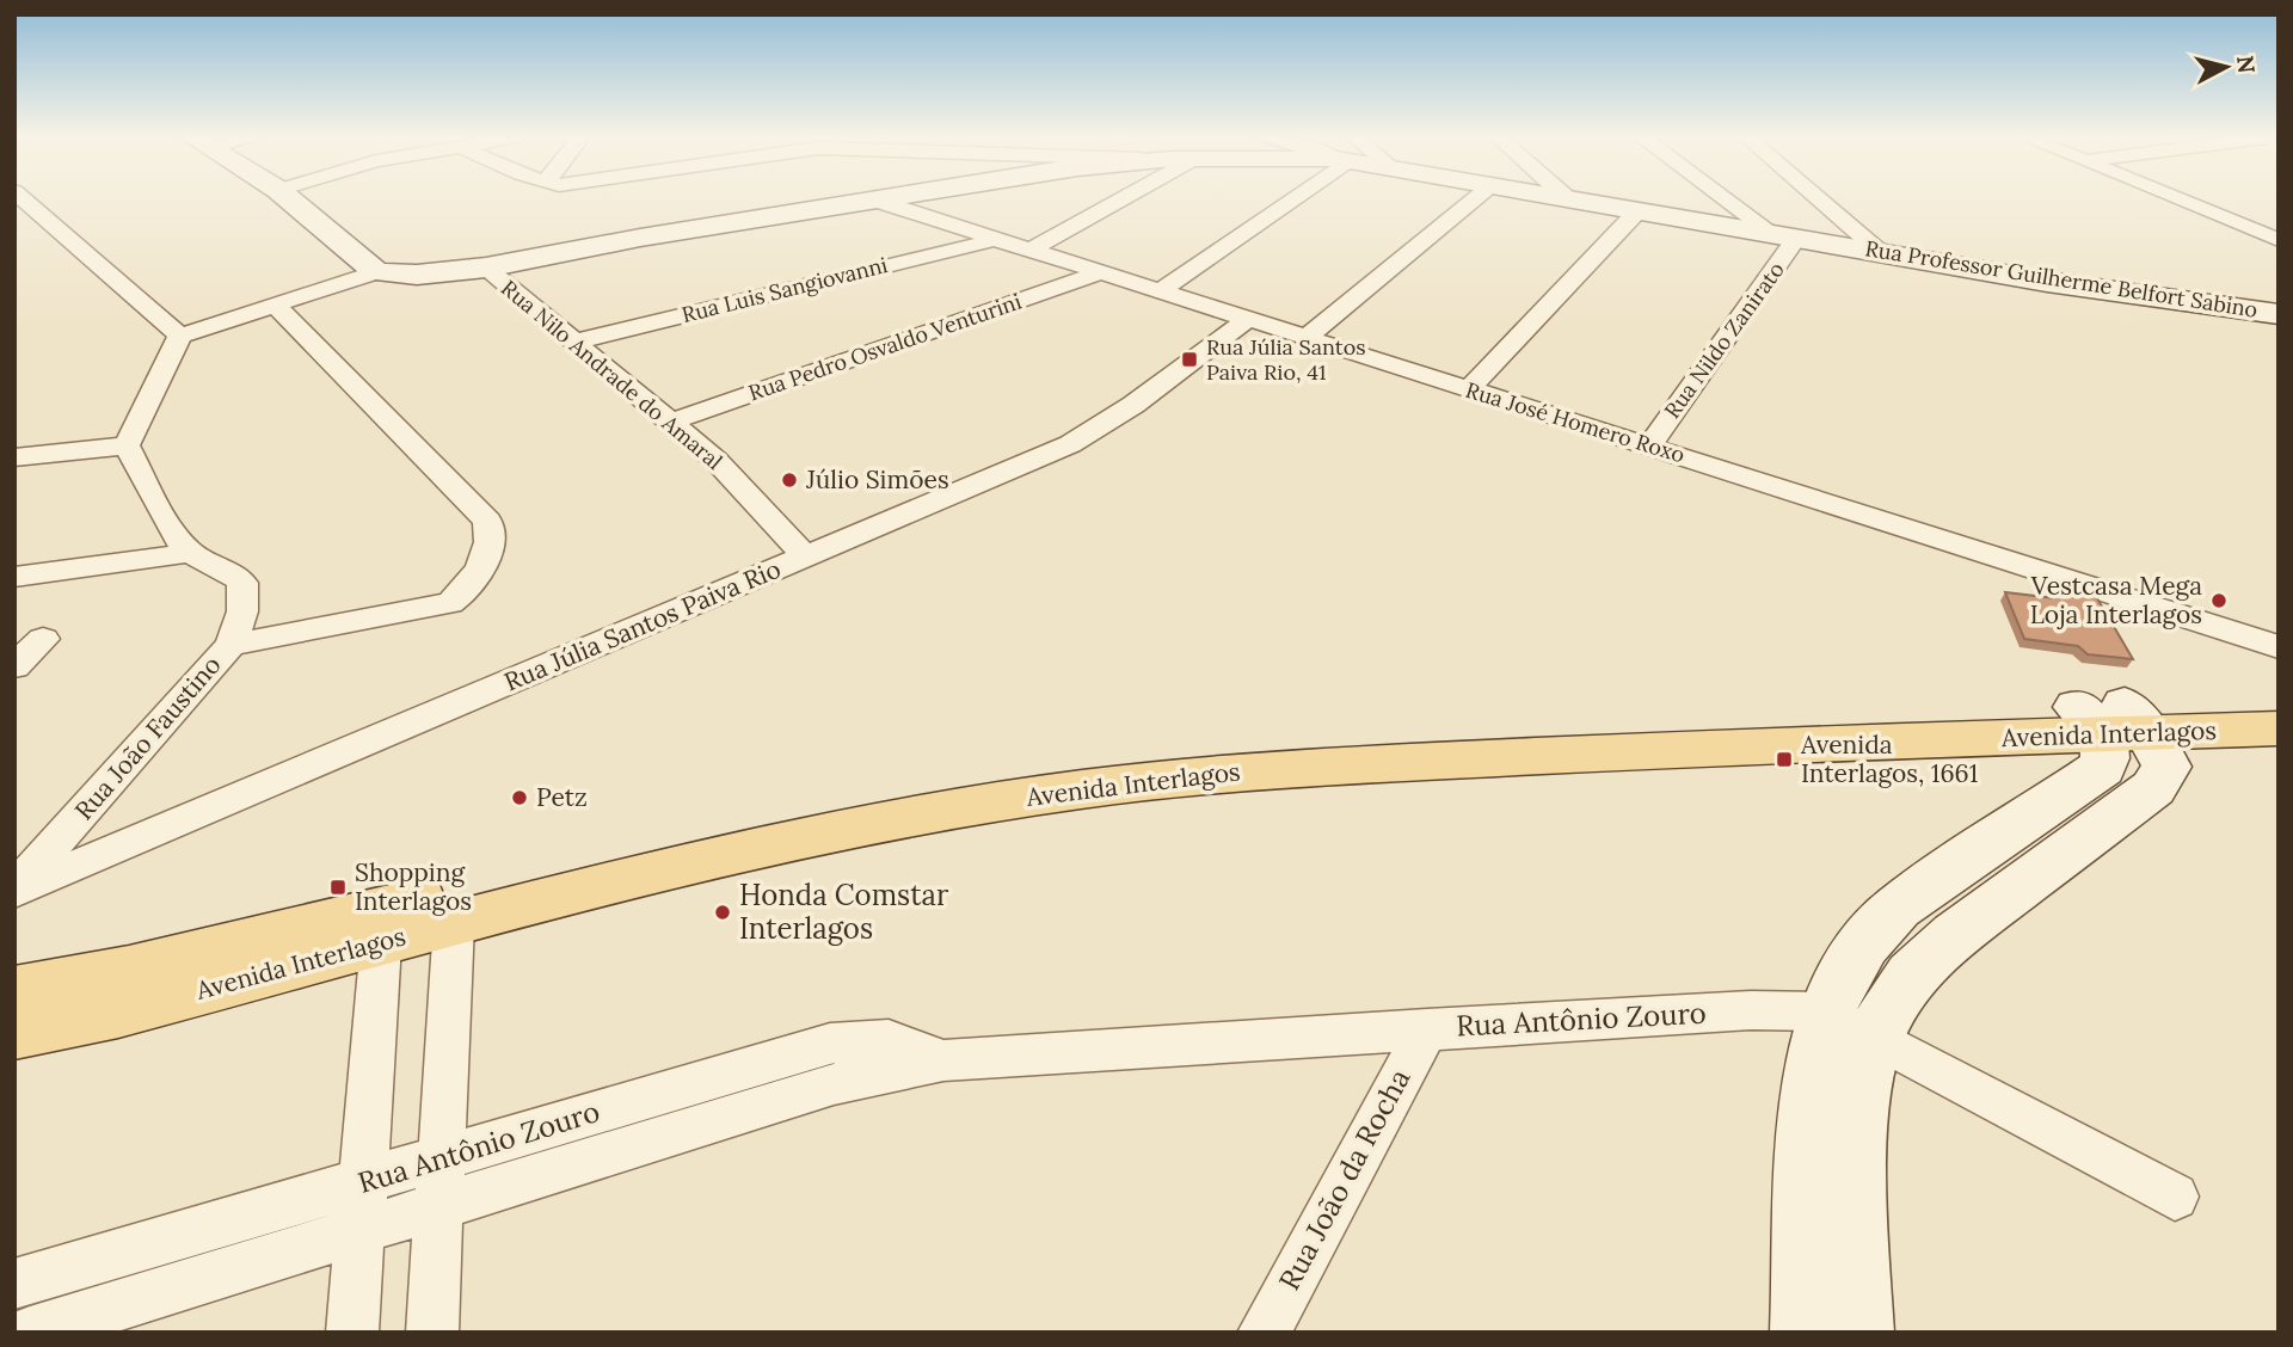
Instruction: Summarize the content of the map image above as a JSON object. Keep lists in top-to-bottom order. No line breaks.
{"streets":{"main road":["Avenida Interlagos"],"street":["Rua Professor Guilherme Belfort Sabino","Rua Luis Sangiovanni","Rua Nildo Zanirato","Rua Pedro Osvaldo Venturini","Rua Nilo Andrade do Amaral","Rua José Homero Roxo","Rua Júlia Santos Paiva Rio","Rua João Faustino","Rua Antônio Zouro","Rua João da Rocha"]},"crossings":[["Rua Professor Guilherme Belfort Sabino","Rua Nildo Zanirato"],["Rua Luis Sangiovanni","Rua Nilo Andrade do Amaral"],["Rua Luis Sangiovanni","Rua José Homero Roxo"],["Rua Nildo Zanirato","Rua José Homero Roxo"],["Rua Pedro Osvaldo Venturini","Rua Nilo Andrade do Amaral"],["Rua Pedro Osvaldo Venturini","Rua José Homero Roxo"],["Rua Nilo Andrade do Amaral","Rua Júlia Santos Paiva Rio"],["Rua José Homero Roxo","Rua Júlia Santos Paiva Rio"],["Rua Júlia Santos Paiva Rio","Rua João Faustino"],["Rua Antônio Zouro","Rua João da Rocha"]],"places":{"transit":["Rua Júlia Santos Paiva Rio, 41","Avenida Interlagos, 1661","Shopping Interlagos"],"other":["Júlio Simões","Vestcasa Mega Loja Interlagos","Petz","Honda Comstar Interlagos"]},"north":"right"}
